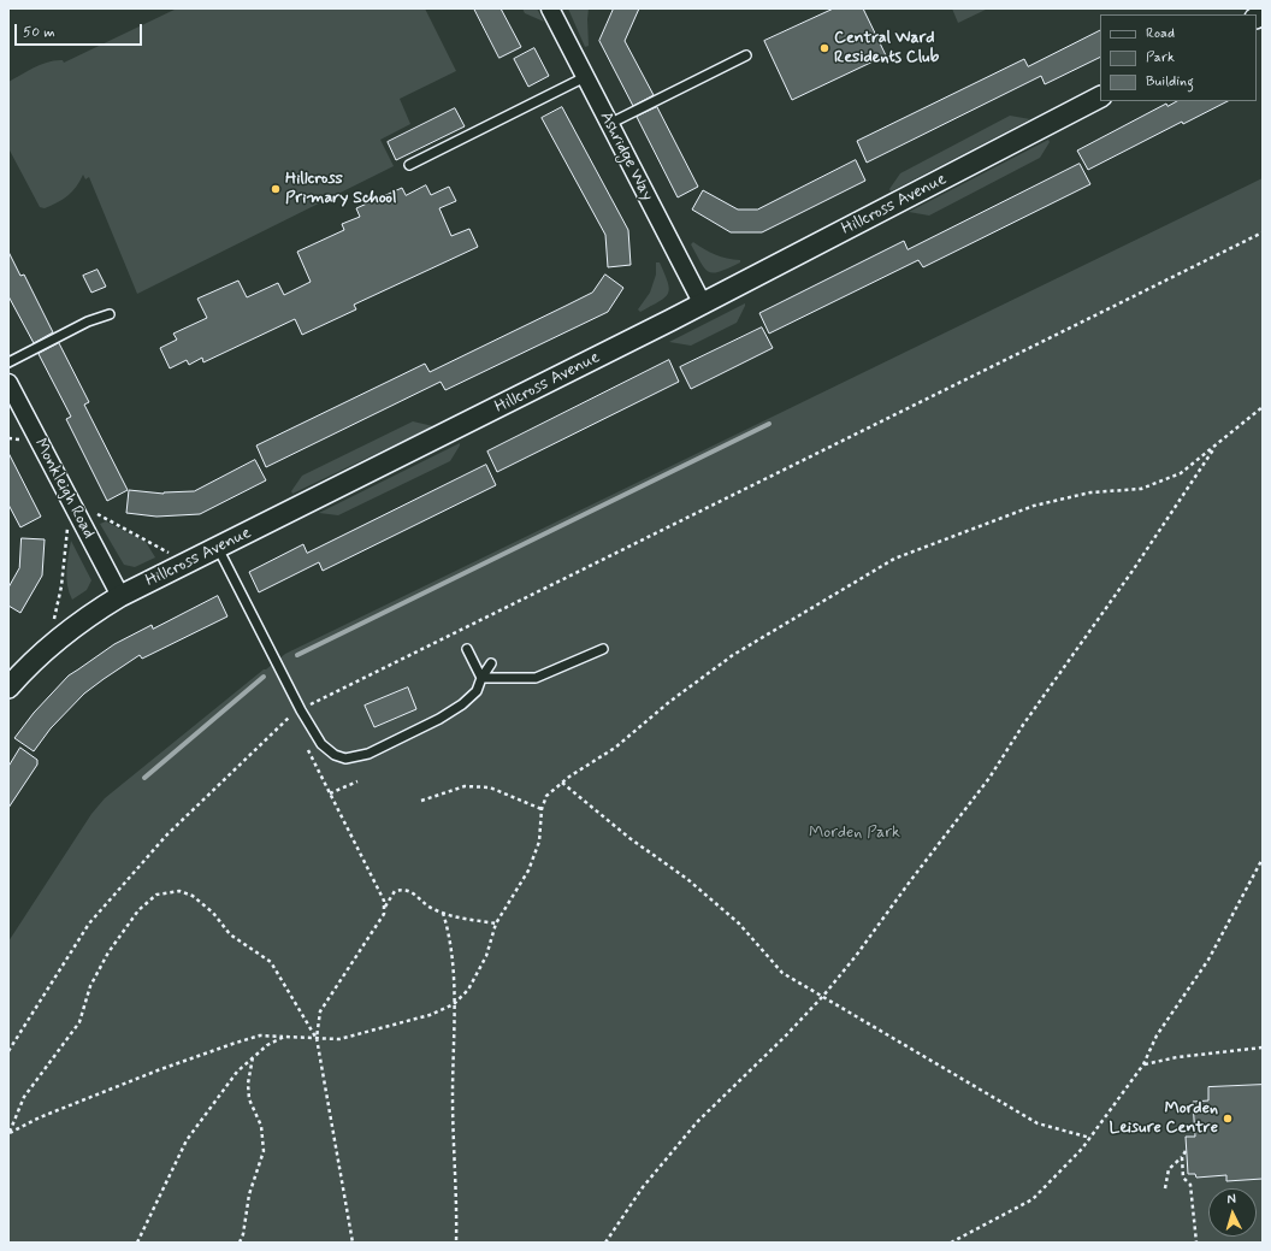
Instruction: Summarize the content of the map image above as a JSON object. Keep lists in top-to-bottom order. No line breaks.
{"streets":{"street":["Ashridge Way","Hillcross Avenue","Monkleigh Road"]},"crossings":[["Ashridge Way","Hillcross Avenue"],["Hillcross Avenue","Monkleigh Road"]],"parks":["Morden Park"],"places":["Central Ward Residents Club","Hillcross Primary School","Morden Leisure Centre"],"legend":["Road","Park","Building"],"scale_bar":"50 m","north":"top"}
